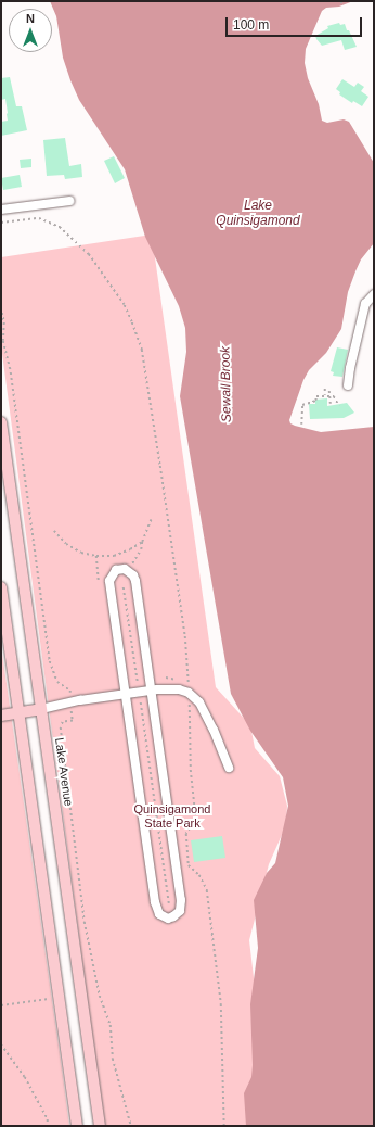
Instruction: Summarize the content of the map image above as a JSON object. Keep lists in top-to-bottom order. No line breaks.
{"streets":{"main road":["Lake Avenue"]},"water":["Lake Quinsigamond","Sewall Brook"],"parks":["Quinsigamond State Park"],"scale_bar":"100 m","north":"top"}
